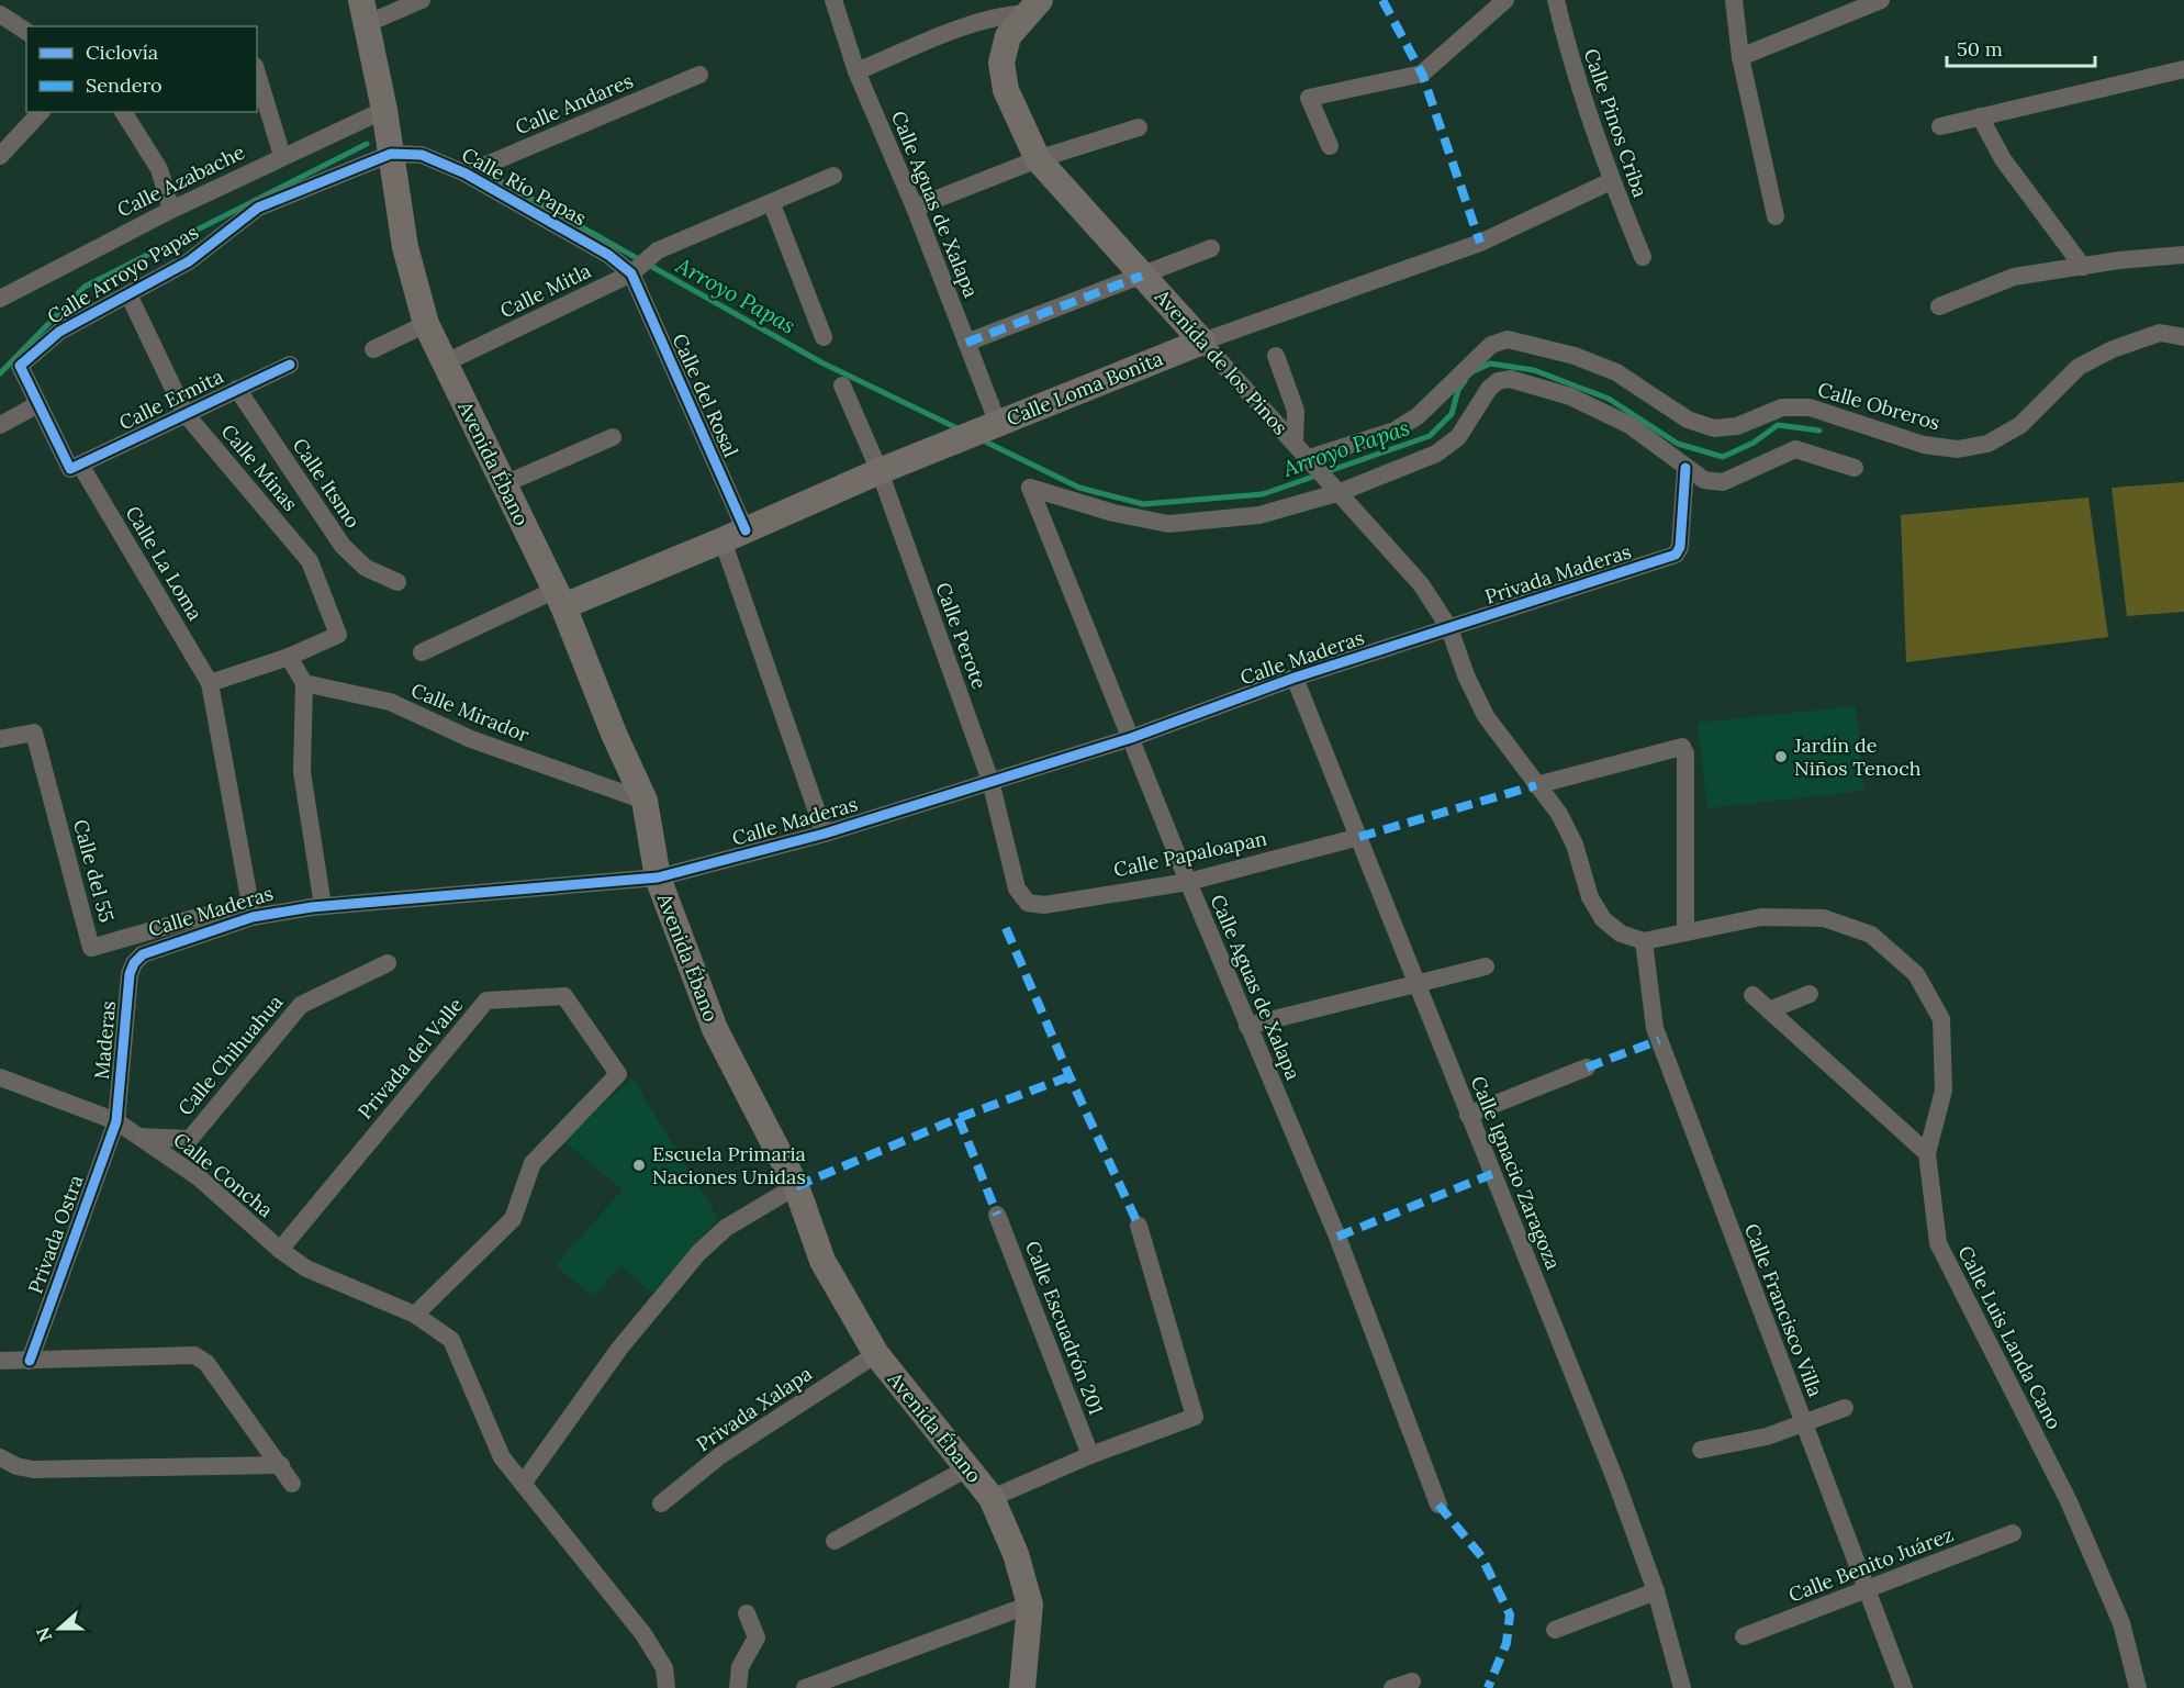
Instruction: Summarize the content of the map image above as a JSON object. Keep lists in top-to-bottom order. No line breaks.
{"streets":{"main road":["Avenida de los Pinos","Calle Loma Bonita","Avenida Ébano"],"street":["Calle Andares","Calle Pinos Criba","Calle Azabache","Calle Río Papas","Calle Aguas de Xalapa","Calle Arroyo Papas","Calle Mitla","Calle del Rosal","Calle Ermita","Calle Obreros","Calle Minas","Calle Itsmo","Calle La Loma","Privada Maderas","Calle Perote","Calle Maderas","Calle Mirador","Calle Papaloapan","Calle del 55","Maderas","Calle Chihuahua","Privada del Valle","Calle Ignacio Zaragoza","Calle Concha","Privada Ostra","Calle Francisco Villa","Calle Escuadrón 201","Calle Luis Landa Cano","Privada Xalapa","Calle Benito Juárez"]},"crossings":[["Calle Andares","Calle Río Papas"],["Calle Pinos Criba","Calle Loma Bonita"],["Calle Azabache","Avenida Ébano"],["Calle Río Papas","Calle Arroyo Papas"],["Calle Río Papas","Calle Mitla"],["Calle Río Papas","Calle del Rosal"],["Calle Río Papas","Avenida Ébano"],["Calle Aguas de Xalapa","Avenida de los Pinos"],["Calle Aguas de Xalapa","Calle Loma Bonita"],["Calle Aguas de Xalapa","Calle Maderas"],["Calle Aguas de Xalapa","Calle Papaloapan"],["Calle Arroyo Papas","Avenida Ébano"],["Calle Arroyo Papas","Calle Minas"],["Calle Arroyo Papas","Calle La Loma"],["Calle Mitla","Calle del Rosal"],["Calle Mitla","Avenida Ébano"],["Avenida de los Pinos","Calle Loma Bonita"],["Avenida de los Pinos","Calle Obreros"],["Avenida de los Pinos","Privada Maderas"],["Avenida de los Pinos","Calle Maderas"],["Avenida de los Pinos","Calle Francisco Villa"],["Avenida de los Pinos","Calle Luis Landa Cano"],["Calle Loma Bonita","Calle del Rosal"],["Calle Loma Bonita","Avenida Ébano"],["Calle Loma Bonita","Calle Perote"],["Calle del Rosal","Calle Maderas"],["Calle Ermita","Calle Minas"],["Calle Ermita","Calle Itsmo"],["Calle Ermita","Calle La Loma"],["Avenida Ébano","Calle Maderas"],["Avenida Ébano","Calle Mirador"],["Avenida Ébano","Privada Xalapa"],["Privada Maderas","Calle Maderas"],["Calle Perote","Calle Maderas"],["Calle Perote","Calle Papaloapan"],["Calle Maderas","Calle del 55"],["Calle Maderas","Maderas"],["Calle Maderas","Calle Ignacio Zaragoza"],["Calle Papaloapan","Calle Ignacio Zaragoza"],["Maderas","Calle Concha"],["Maderas","Privada Ostra"],["Calle Chihuahua","Calle Concha"],["Privada del Valle","Calle Concha"],["Calle Concha","Privada Ostra"],["Calle Francisco Villa","Calle Luis Landa Cano"],["Calle Francisco Villa","Calle Benito Juárez"]],"water":["Arroyo Papas"],"places":["Jardín de Niños Tenoch","Escuela Primaria Naciones Unidas"],"legend":["Ciclovía","Sendero"],"scale_bar":"50 m","north":"left"}
